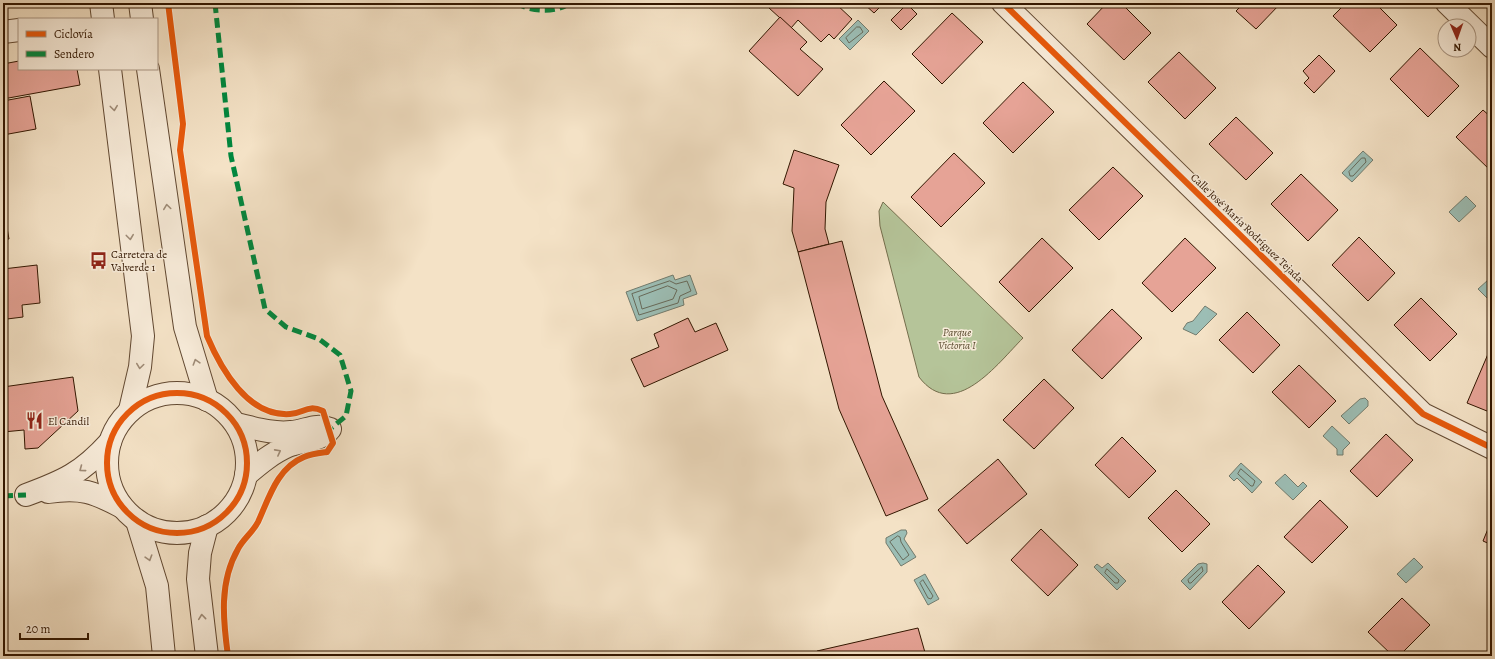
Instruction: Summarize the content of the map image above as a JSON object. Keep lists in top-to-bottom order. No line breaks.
{"streets":{"street":["Calle José María Rodríguez Tejada"]},"parks":["Parque Victoria I"],"places":{"bus stop":["Carretera de Valverde 1"],"restaurant":["El Candil"]},"legend":["Ciclovía","Sendero"],"scale_bar":"20 m","north":"bottom"}
